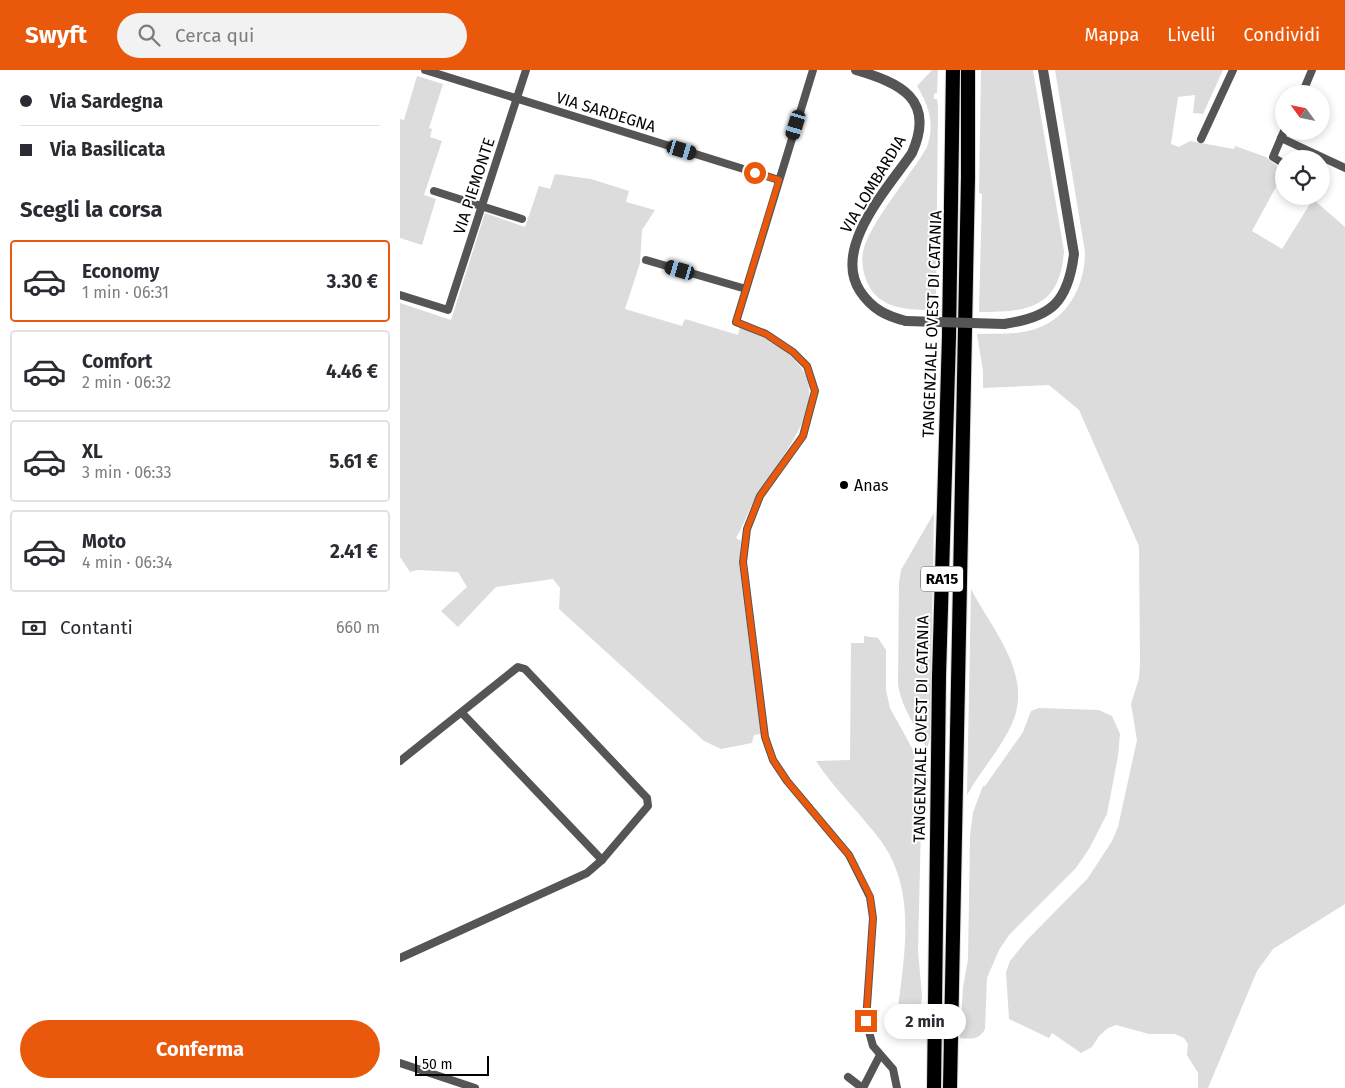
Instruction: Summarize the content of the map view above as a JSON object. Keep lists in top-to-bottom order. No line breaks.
{"streets":{"highway":["TANGENZIALE OVEST DI CATANIA","RA15"],"street":["VIA SARDEGNA","VIA LOMBARDIA","VIA PIEMONTE"]},"crossings":[["VIA SARDEGNA","VIA PIEMONTE"]],"places":["Anas"],"scale_bar":"50 m","north":"top left","page":{"header":"Swyft","search":"Cerca qui","nav":["Mappa","Livelli","Condividi"],"banner":["Via Sardegna","Via Basilicata"],"heading":"Scegli la corsa","list":[{"name":"Economy","note":"1 min · 06:31","value":"3.30 €"},{"name":"Comfort","note":"2 min · 06:32","value":"4.46 €"},{"name":"XL","note":"3 min · 06:33","value":"5.61 €"},{"name":"Moto","note":"4 min · 06:34","value":"2.41 €"}],"pay":["Contanti","660 m"],"bubble":"2 min","buttons":"Conferma","scale":"50 m"}}
